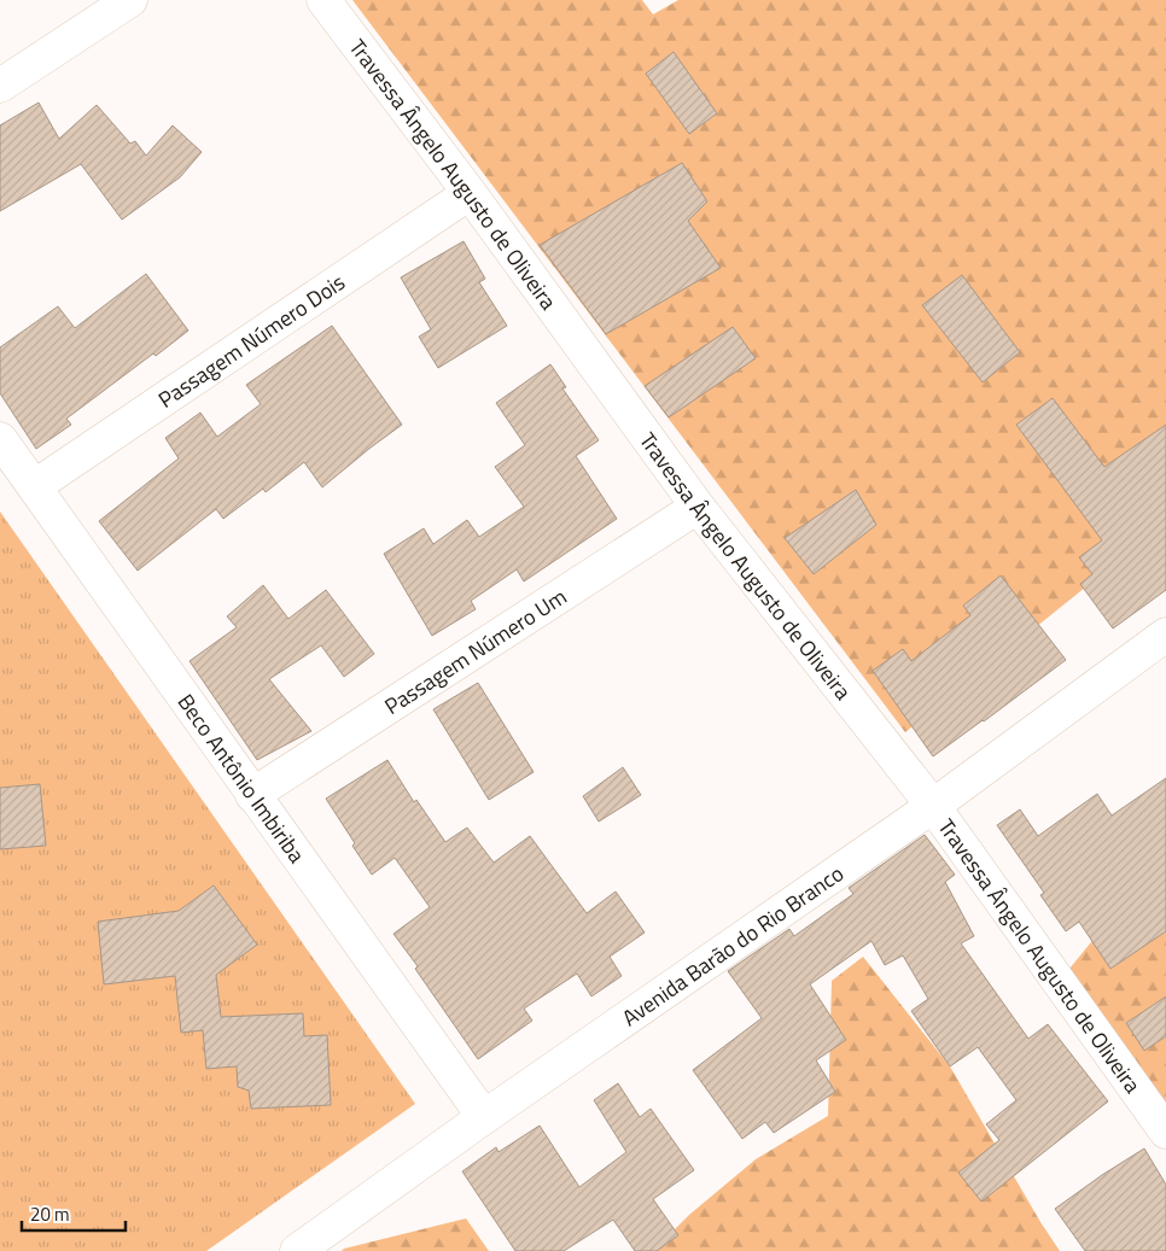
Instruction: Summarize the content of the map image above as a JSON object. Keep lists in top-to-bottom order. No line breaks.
{"streets":{"street":["Travessa Ângelo Augusto de Oliveira","Passagem Número Dois","Passagem Número Um","Beco Antônio Imbiriba","Avenida Barão do Rio Branco"]},"crossings":[["Travessa Ângelo Augusto de Oliveira","Passagem Número Dois"],["Travessa Ângelo Augusto de Oliveira","Passagem Número Um"],["Travessa Ângelo Augusto de Oliveira","Avenida Barão do Rio Branco"],["Passagem Número Dois","Beco Antônio Imbiriba"],["Passagem Número Um","Beco Antônio Imbiriba"],["Beco Antônio Imbiriba","Avenida Barão do Rio Branco"]],"scale_bar":"20 m"}
